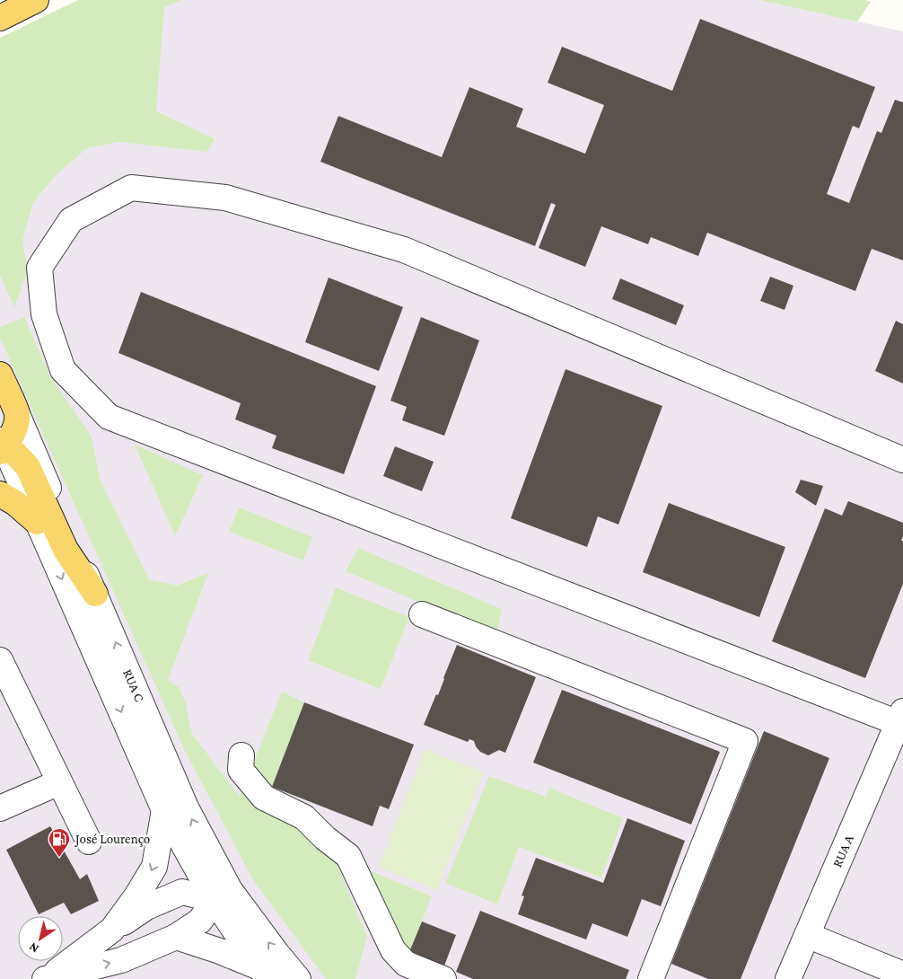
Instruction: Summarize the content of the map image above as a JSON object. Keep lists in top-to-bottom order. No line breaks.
{"streets":{"main road":["RUA C"],"street":["RUA A"]},"places":{"fuel station":["José Lourenço"]},"north":"bottom left"}
